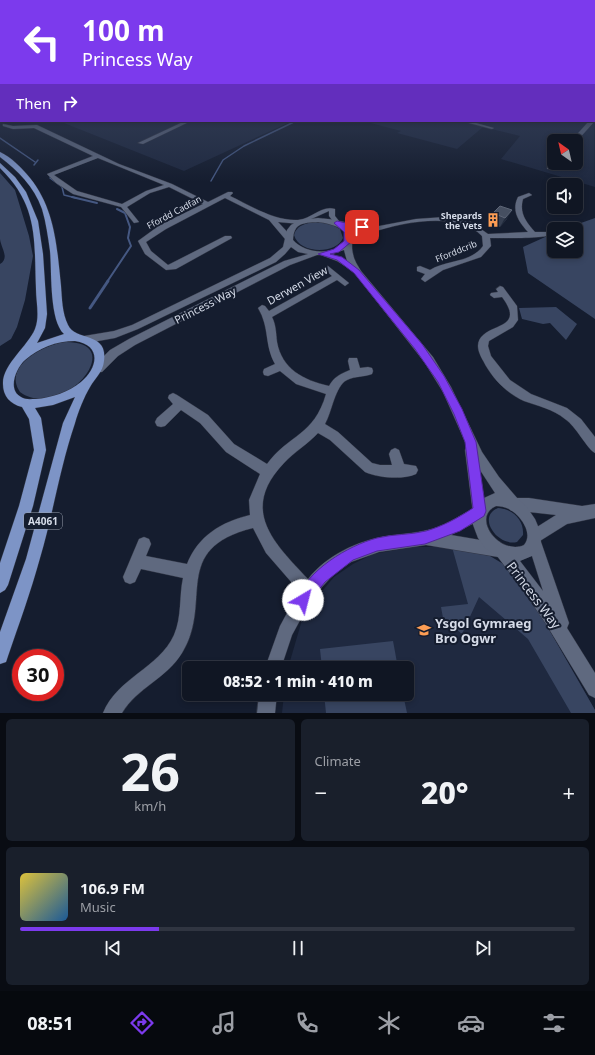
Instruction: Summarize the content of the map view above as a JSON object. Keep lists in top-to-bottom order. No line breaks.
{"streets":{"main road":["A4061"],"street":["Ffordd Cadfan","Fforddcrib","Derwen View","Princess Way"]},"crossings":[["Ffordd Cadfan","Fforddcrib"],["Ffordd Cadfan","Princess Way"],["Fforddcrib","Princess Way"],["Princess Way","A4061"]],"places":{"building":["Shepards the Vets"],"school or university":["Ysgol Gymraeg Bro Ogwr"]},"north":"top left","page":{"turn":["100 m","Princess Way"],"then":"Then","limit":"30","trip":"08:52 · 1 min · 410 m","tile":[["26","km/h"],"Climate"],"heat":["−","20°","+"],"song":["106.9 FM","Music"],"tabs":"08:51"}}
